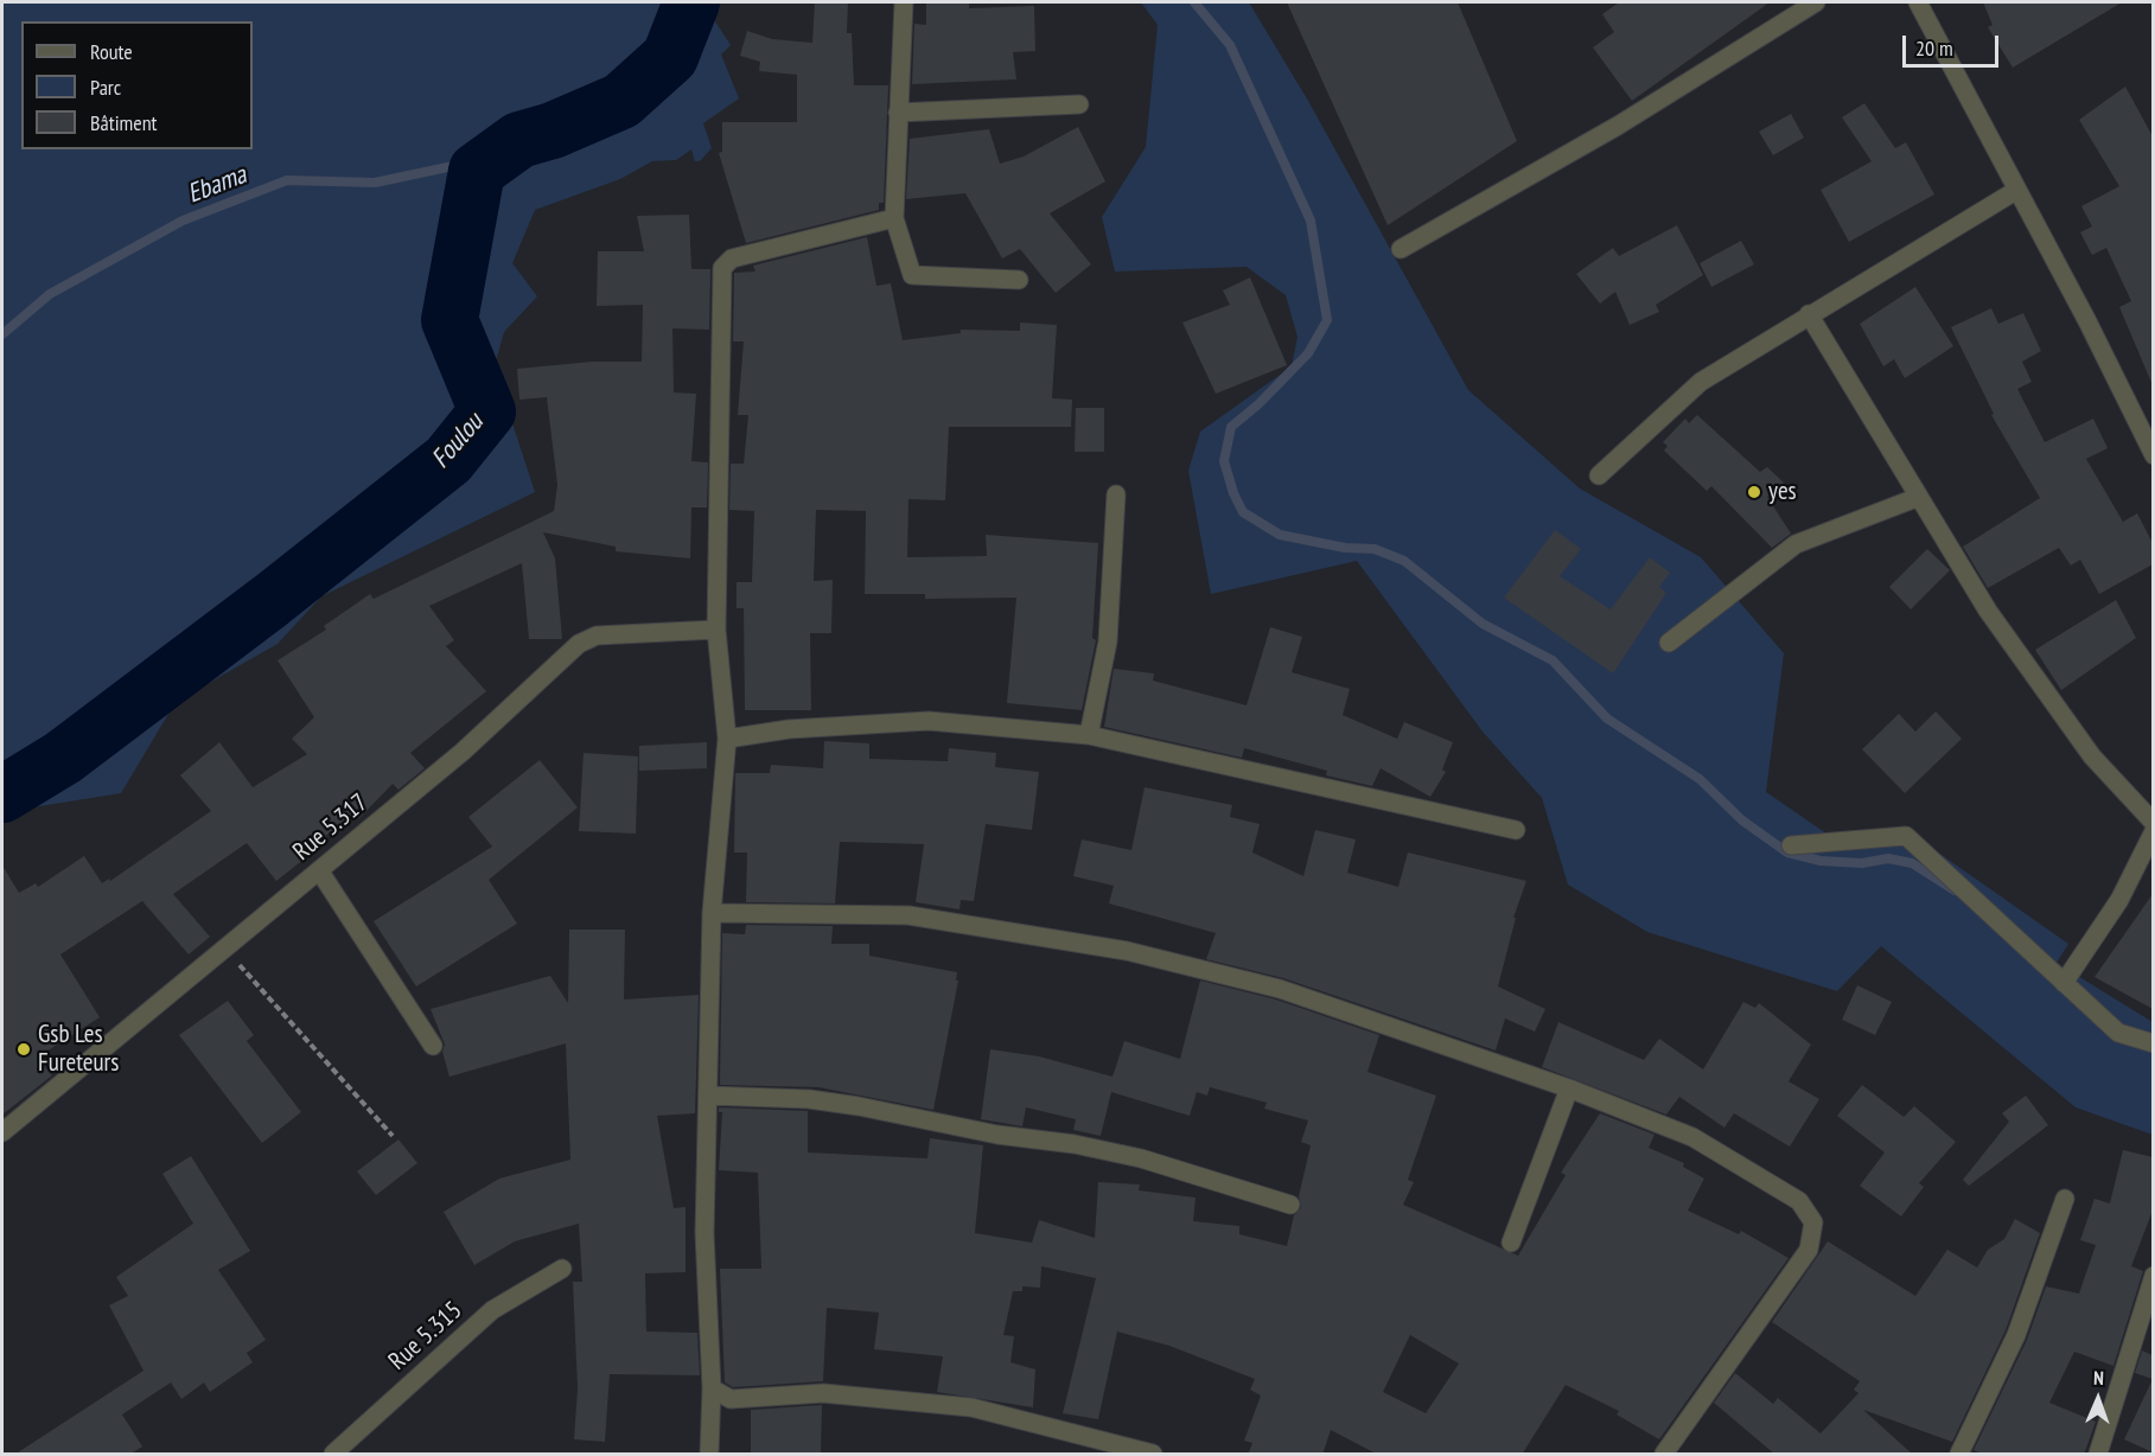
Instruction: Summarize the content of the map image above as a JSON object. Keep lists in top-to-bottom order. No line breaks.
{"streets":{"street":["Rue 5.317","Rue 5.315"]},"water":["Ebama","Foulou"],"places":["yes","Gsb Les Fureteurs"],"legend":["Route","Parc","Bâtiment"],"scale_bar":"20 m","north":"top"}
